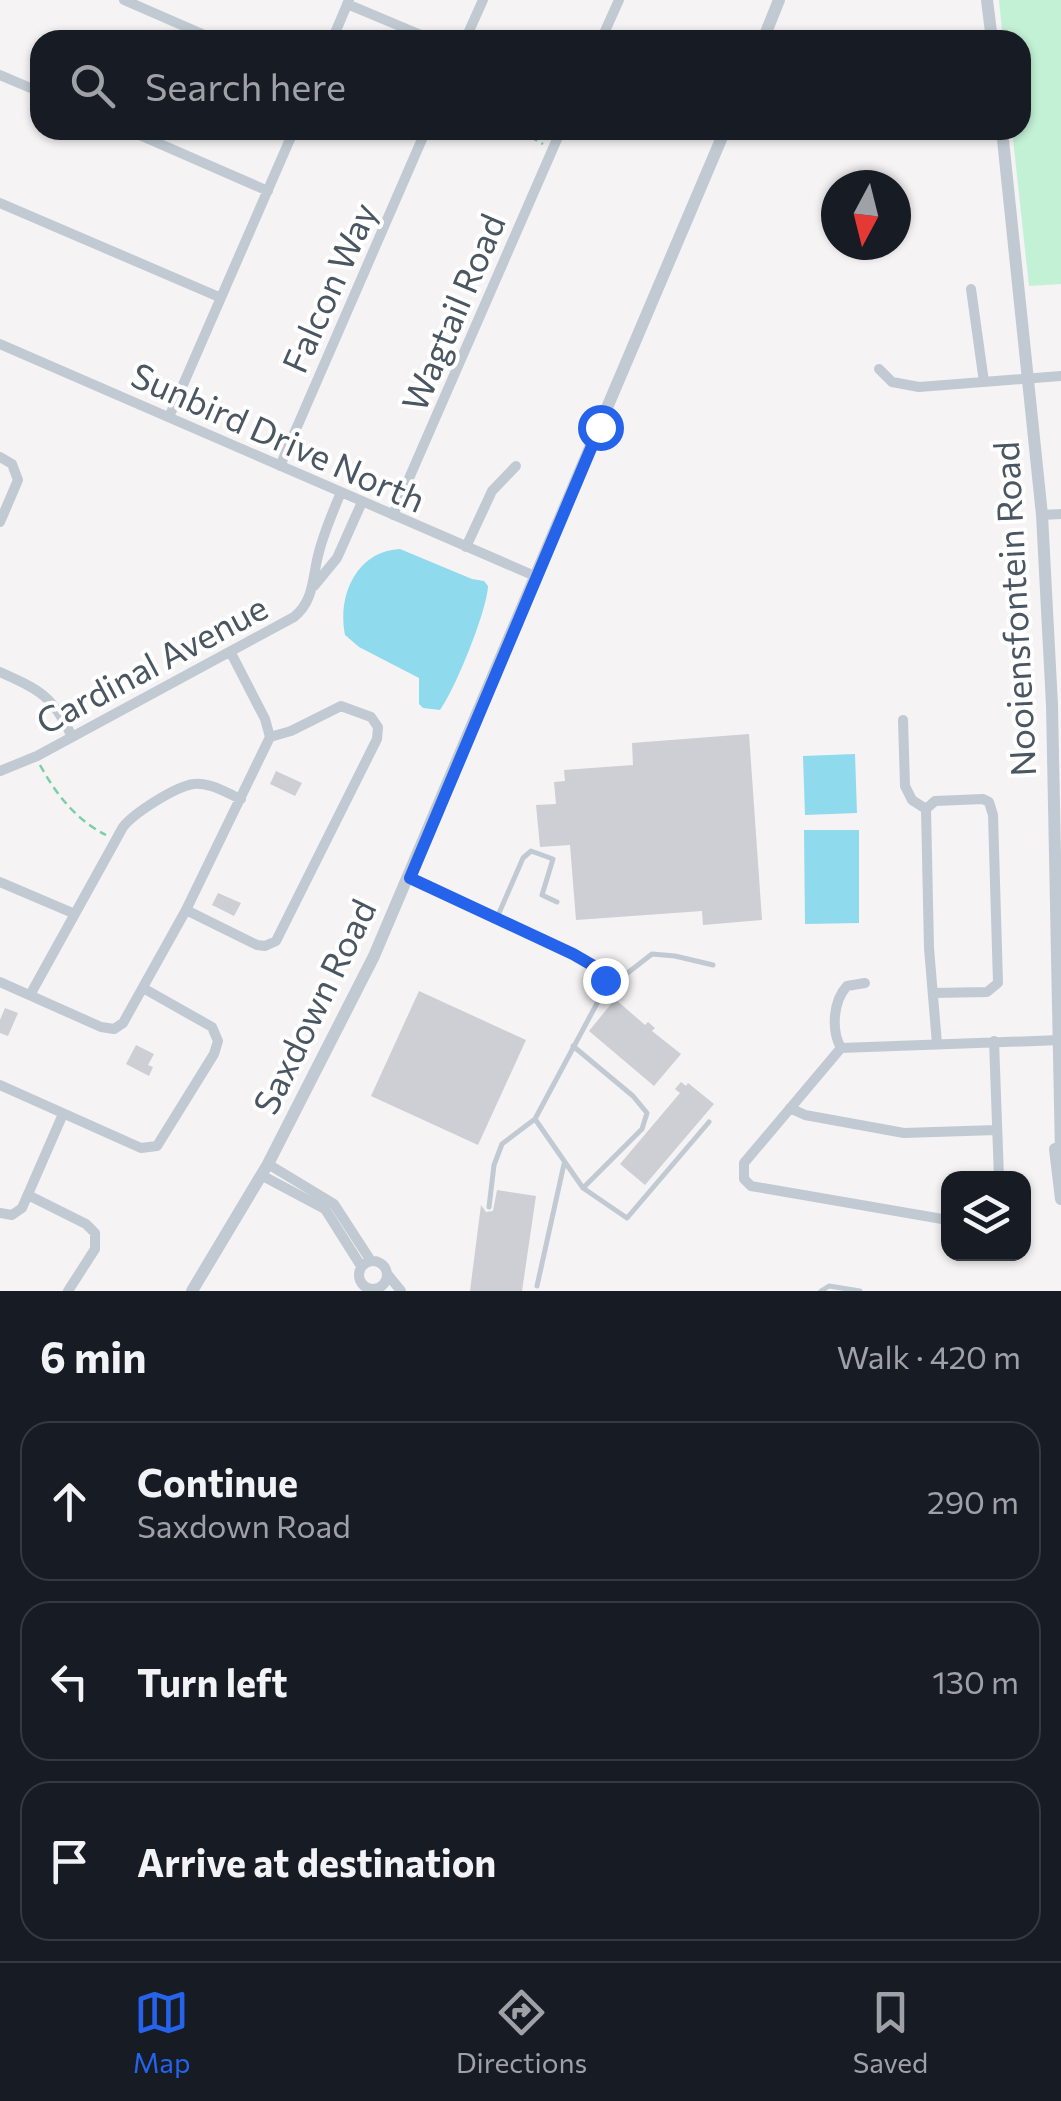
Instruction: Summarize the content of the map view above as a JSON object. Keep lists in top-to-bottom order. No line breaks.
{"streets":{"street":["Falcon Way","Wagtail Road","Sunbird Drive North","Nooiensfontein Road","Cardinal Avenue","Saxdown Road"]},"crossings":[["Falcon Way","Sunbird Drive North"],["Wagtail Road","Sunbird Drive North"],["Sunbird Drive North","Cardinal Avenue"],["Sunbird Drive North","Saxdown Road"]],"north":"bottom","page":{"search":"Search here","heading":["6 min","Walk · 420 m"],"list":[["Continue","Saxdown Road","290 m"],["Turn left","130 m"],"Arrive at destination"],"nav":["Map","Directions","Saved"]}}
